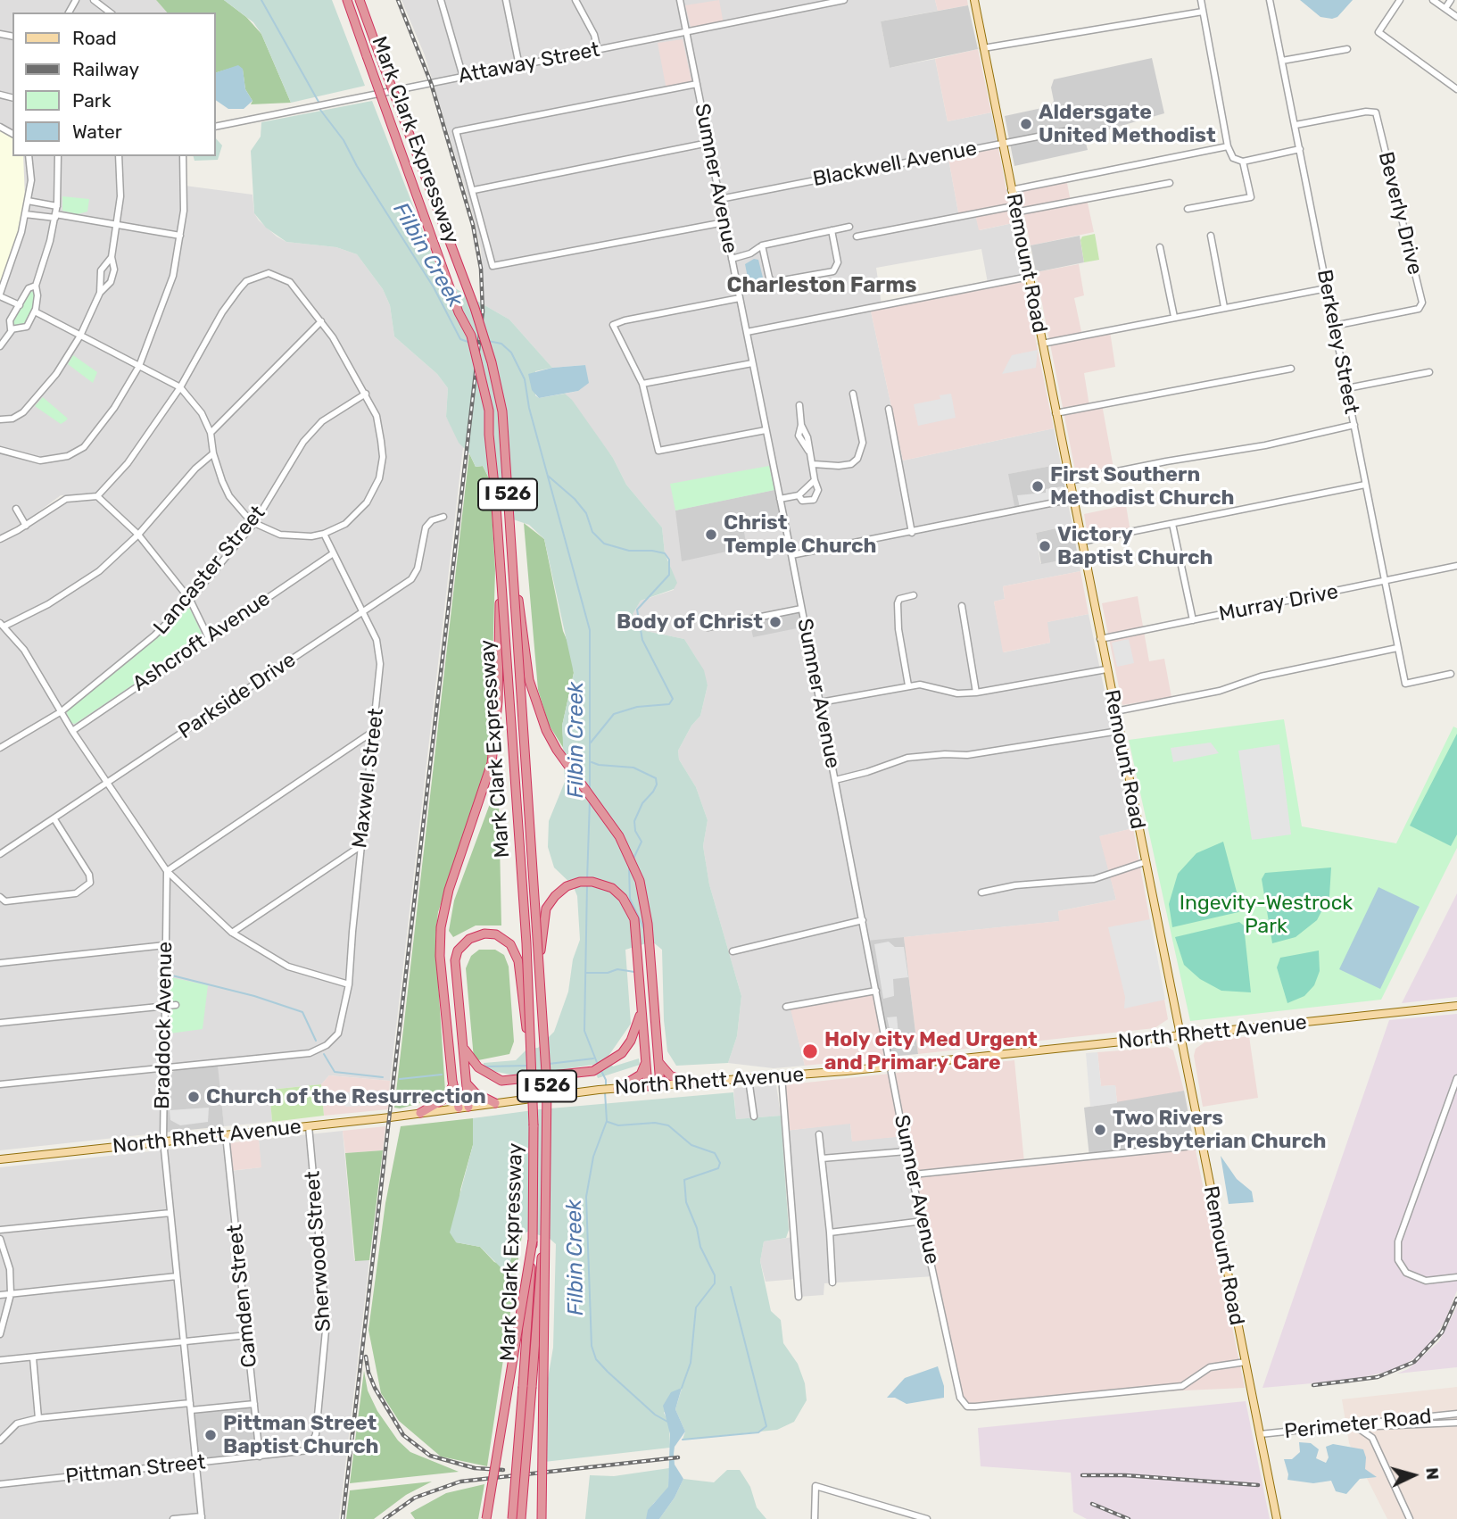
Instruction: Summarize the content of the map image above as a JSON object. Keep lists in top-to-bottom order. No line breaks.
{"streets":{"highway":["Mark Clark Expressway","I 526"],"main road":["Remount Road","North Rhett Avenue"],"street":["Attaway Street","Blackwell Avenue","Sumner Avenue","Beverly Drive","Berkeley Street","Lancaster Street","Murray Drive","Ashcroft Avenue","Parkside Drive","Maxwell Street","Braddock Avenue","Sherwood Street","Camden Street","Perimeter Road","Pittman Street"]},"crossings":[["Attaway Street","Sumner Avenue"],["Blackwell Avenue","Sumner Avenue"],["Blackwell Avenue","Remount Road"],["Sumner Avenue","Remount Road"],["Sumner Avenue","North Rhett Avenue"],["Beverly Drive","Berkeley Street"],["Remount Road","Murray Drive"],["Remount Road","North Rhett Avenue"],["Remount Road","Perimeter Road"],["Berkeley Street","Murray Drive"],["Ashcroft Avenue","Maxwell Street"],["Parkside Drive","Maxwell Street"],["Maxwell Street","Braddock Avenue"],["Braddock Avenue","North Rhett Avenue"],["Braddock Avenue","Pittman Street"],["North Rhett Avenue","Sherwood Street"],["North Rhett Avenue","Camden Street"],["Sherwood Street","Pittman Street"],["Camden Street","Pittman Street"]],"districts":["Charleston Farms"],"water":["Filbin Creek"],"parks":["Ingevity-Westrock Park"],"places":["Aldersgate United Methodist","First Southern Methodist Church","Christ Temple Church","Victory Baptist Church","Body of Christ","Holy city Med Urgent and Primary Care","Church of the Resurrection","Two Rivers Presbyterian Church","Pittman Street Baptist Church"],"legend":["Road","Railway","Park","Water"],"north":"right"}
